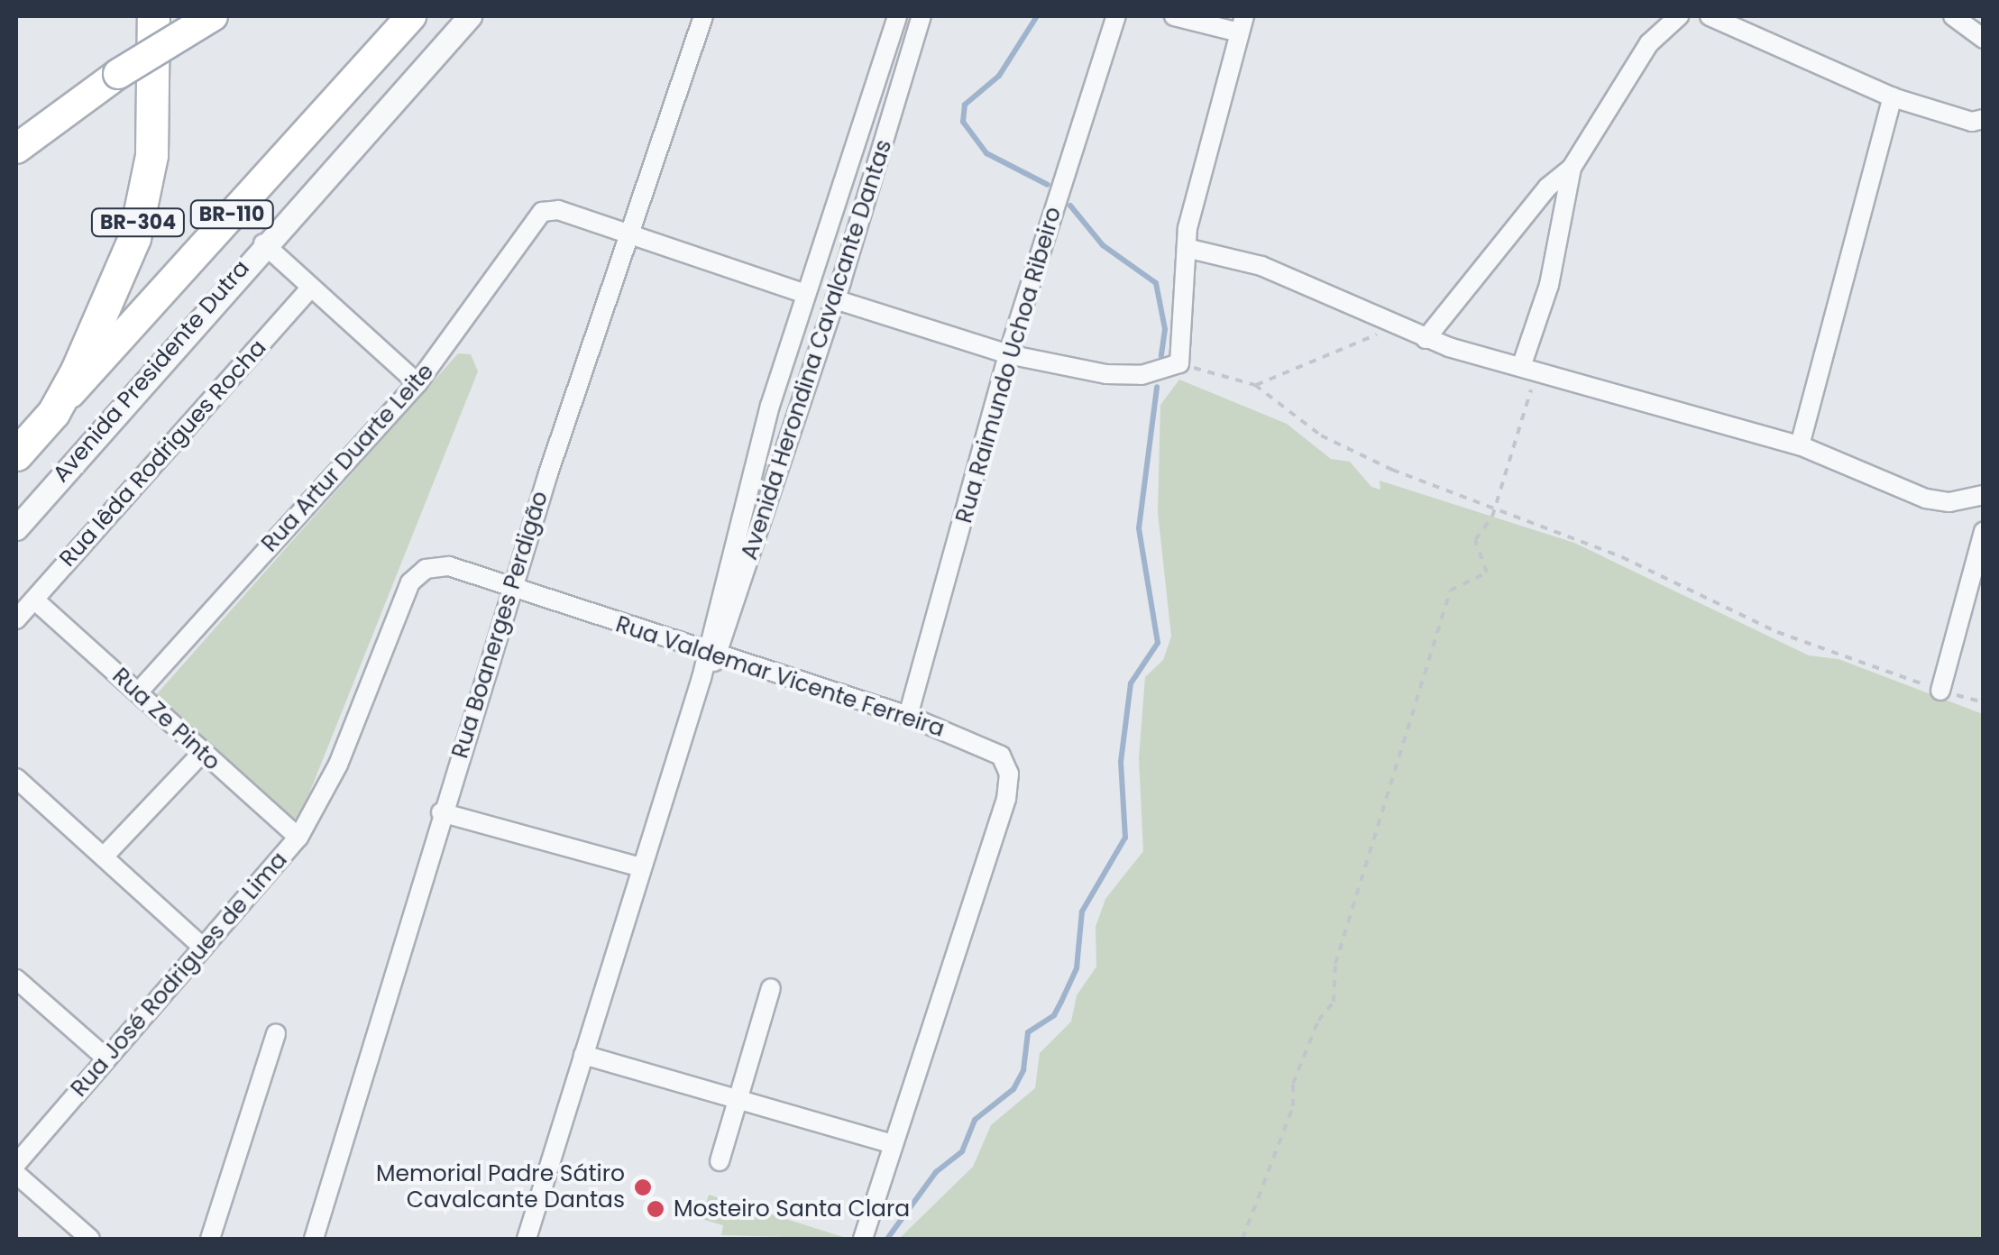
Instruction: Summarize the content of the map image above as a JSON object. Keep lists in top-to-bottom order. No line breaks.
{"streets":{"highway":["BR-110","BR-304"],"main road":["Avenida Presidente Dutra"],"street":["Avenida Herondina Cavalcante Dantas","Rua Raimundo Uchoa Ribeiro","Rua Iêda Rodrigues Rocha","Rua Artur Duarte Leite","Rua Boanerges Perdigão","Rua Valdemar Vicente Ferreira","Rua Ze Pinto","Rua José Rodrigues de Lima"]},"crossings":[["BR-110","BR-304"],["BR-110","Avenida Presidente Dutra"],["BR-304","Avenida Presidente Dutra"],["Avenida Herondina Cavalcante Dantas","Rua Valdemar Vicente Ferreira"],["Rua Raimundo Uchoa Ribeiro","Rua Valdemar Vicente Ferreira"],["Rua Iêda Rodrigues Rocha","Rua Ze Pinto"],["Rua Artur Duarte Leite","Rua Boanerges Perdigão"],["Rua Artur Duarte Leite","Rua Ze Pinto"],["Rua Boanerges Perdigão","Rua Valdemar Vicente Ferreira"],["Rua Boanerges Perdigão","Rua José Rodrigues de Lima"],["Rua Valdemar Vicente Ferreira","Rua José Rodrigues de Lima"],["Rua Ze Pinto","Rua José Rodrigues de Lima"]],"places":["Memorial Padre Sátiro Cavalcante Dantas","Mosteiro Santa Clara"]}
